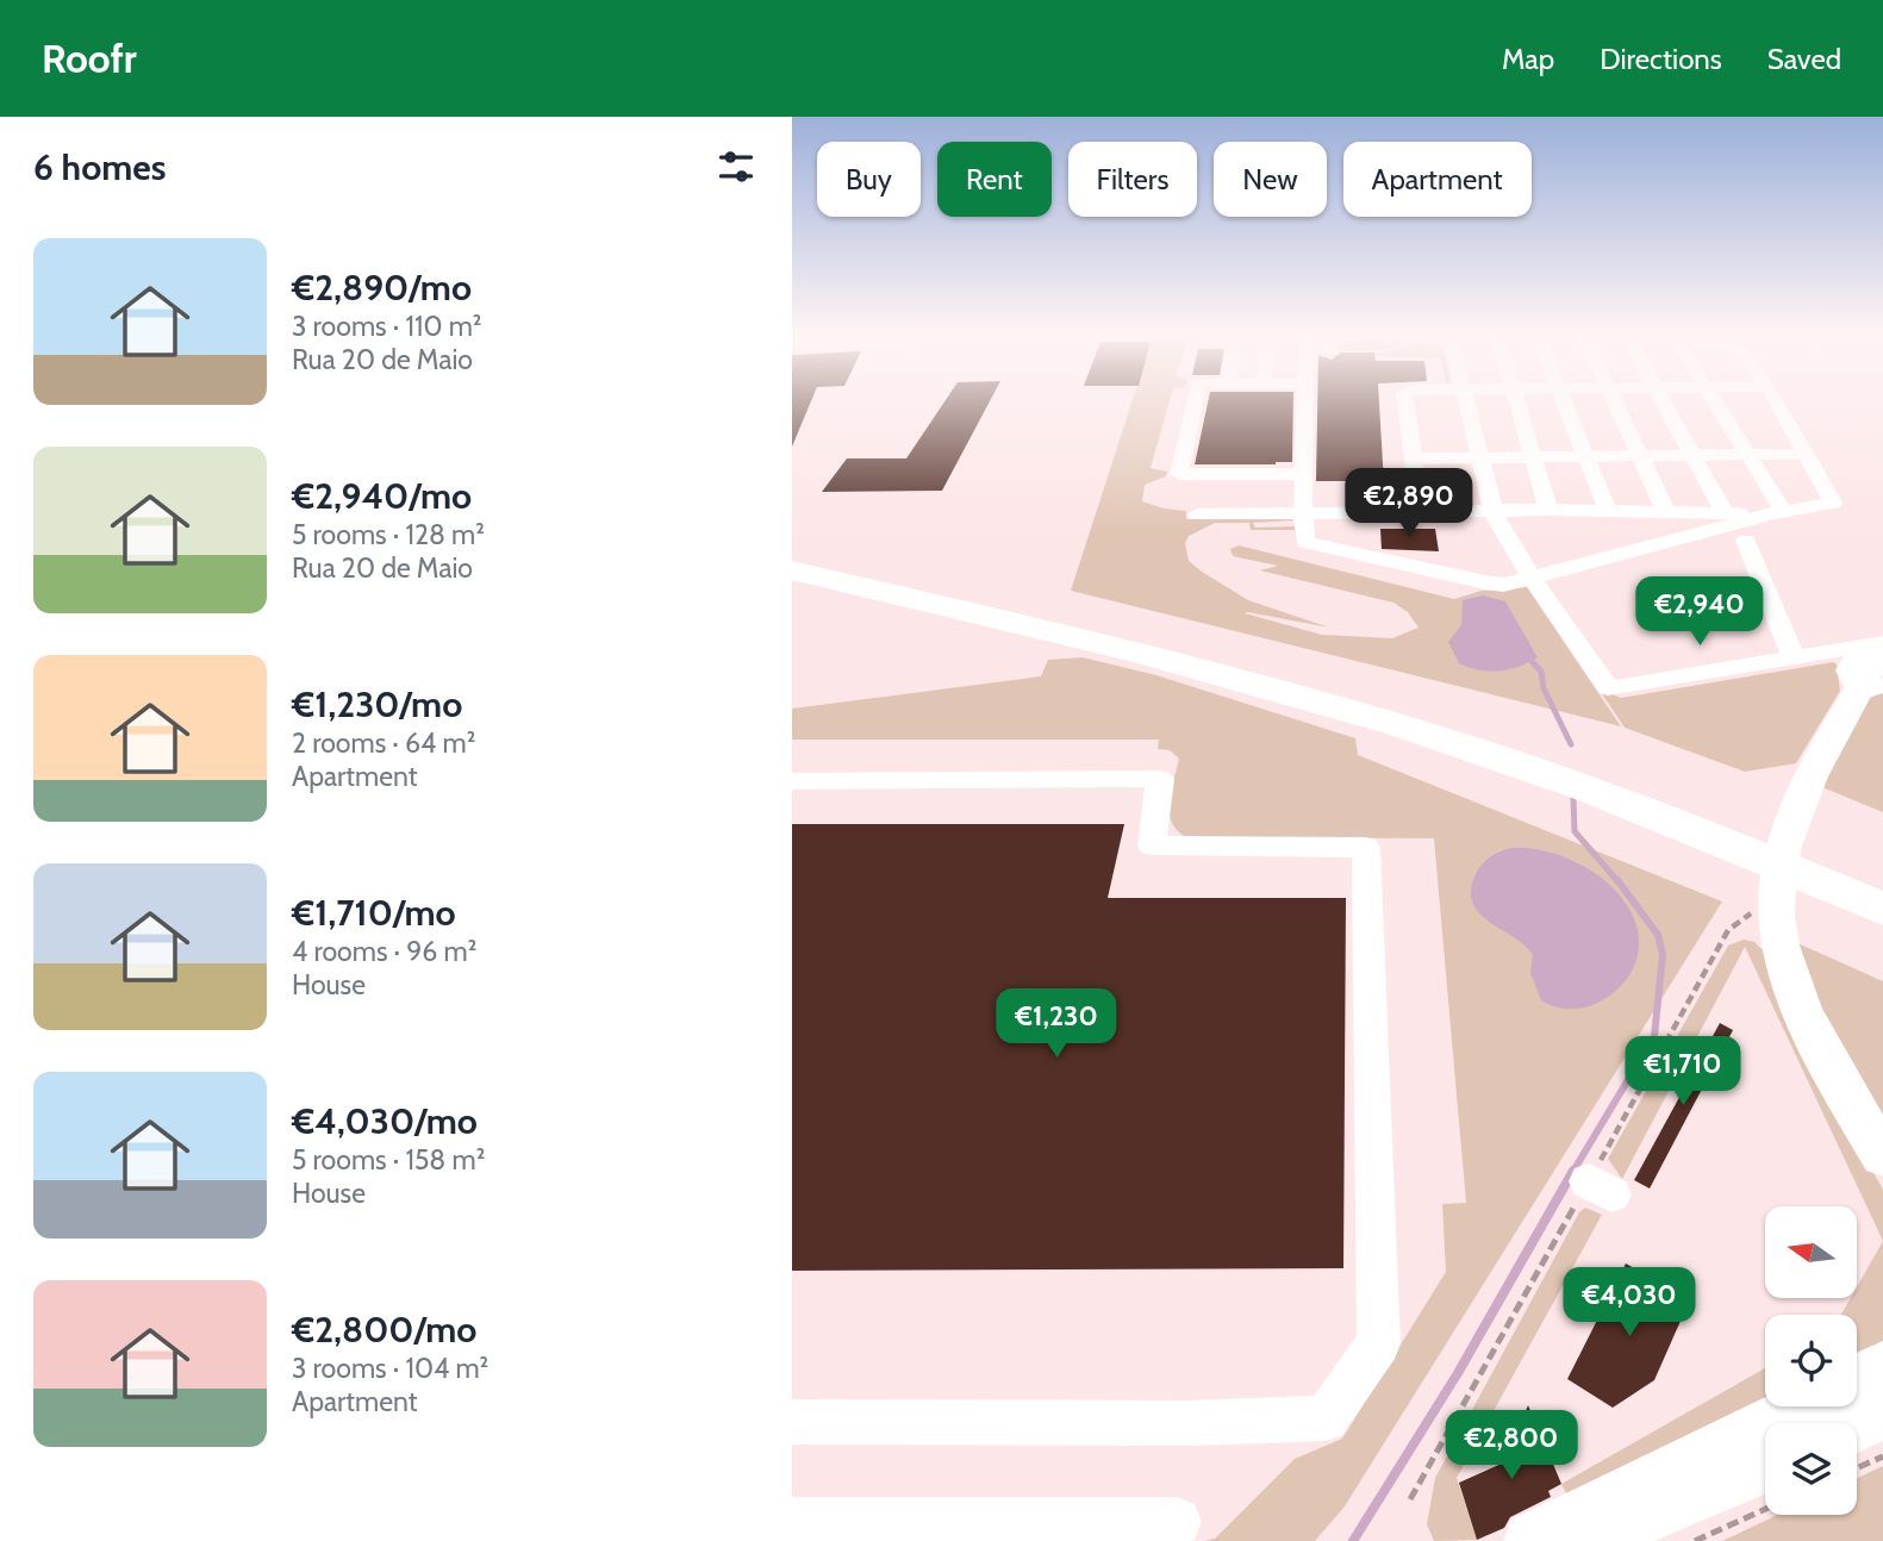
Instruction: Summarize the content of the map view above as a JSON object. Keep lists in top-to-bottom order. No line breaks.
{"north":"left","page":{"header":"Roofr","nav":["Map","Directions","Saved"],"heading":"6 homes","chip":["Buy","Rent","Filters","New","Apartment"],"list":[{"name":"€2,890/mo","note":"3 rooms · 110 m² · Rua 20 de Maio"},{"name":"€2,940/mo","note":"5 rooms · 128 m² · Rua 20 de Maio"},{"name":"€1,230/mo","note":"2 rooms · 64 m² · Apartment"},{"name":"€1,710/mo","note":"4 rooms · 96 m² · House"},{"name":"€4,030/mo","note":"5 rooms · 158 m² · House"},{"name":"€2,800/mo","note":"3 rooms · 104 m² · Apartment"}],"price":["€2,890","€2,940","€1,230","€1,710","€4,030","€2,800"]}}
